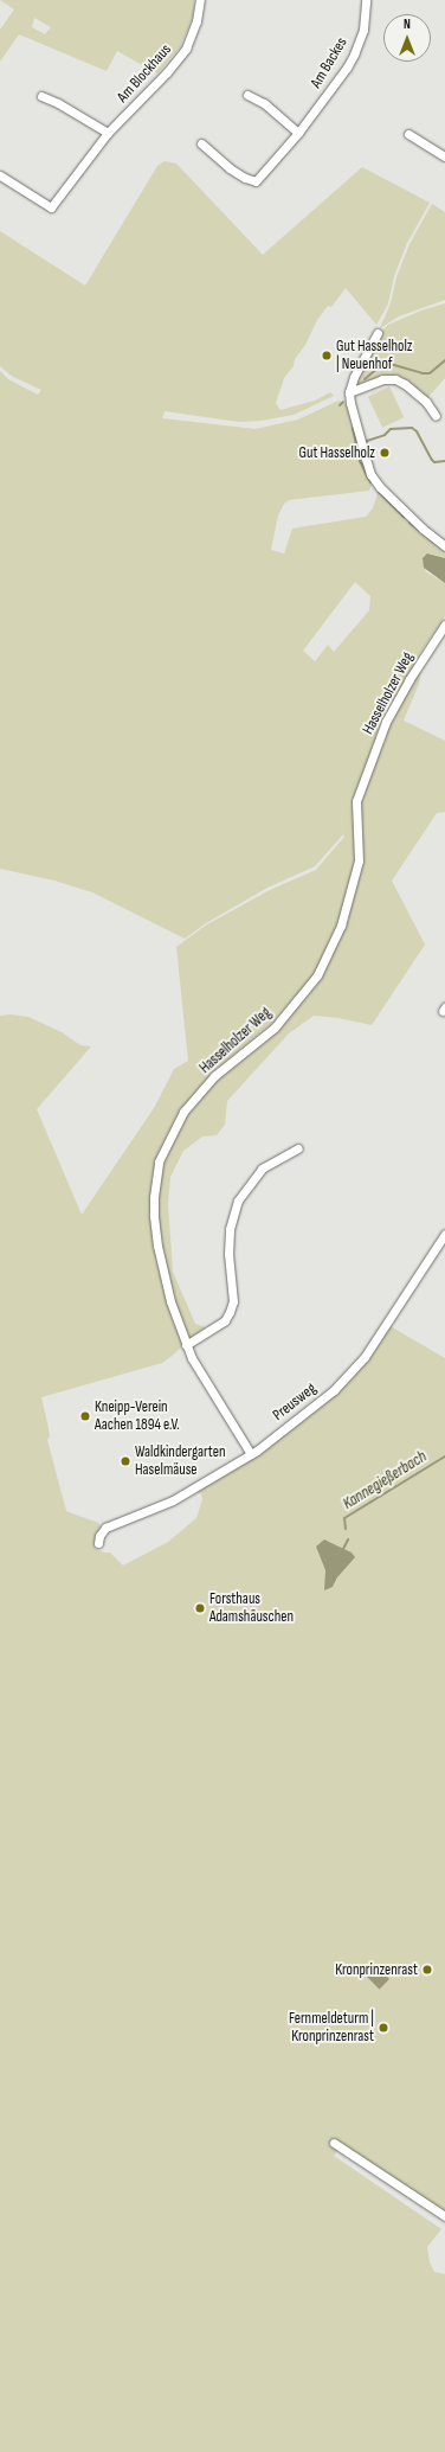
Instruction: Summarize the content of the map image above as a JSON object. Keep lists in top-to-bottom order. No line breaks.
{"streets":{"street":["Am Backes","Am Blockhaus","Hasselholzer Weg","Preusweg"]},"crossings":[["Hasselholzer Weg","Preusweg"]],"water":["Kannegießerbach"],"places":["Gut Hasselholz | Neuenhof","Gut Hasselholz","Kneipp-Verein Aachen 1894 e.V.","Waldkindergarten Haselmäuse","Forsthaus Adamshäuschen","Kronprinzenrast","Fernmeldeturm | Kronprinzenrast"],"north":"top"}
